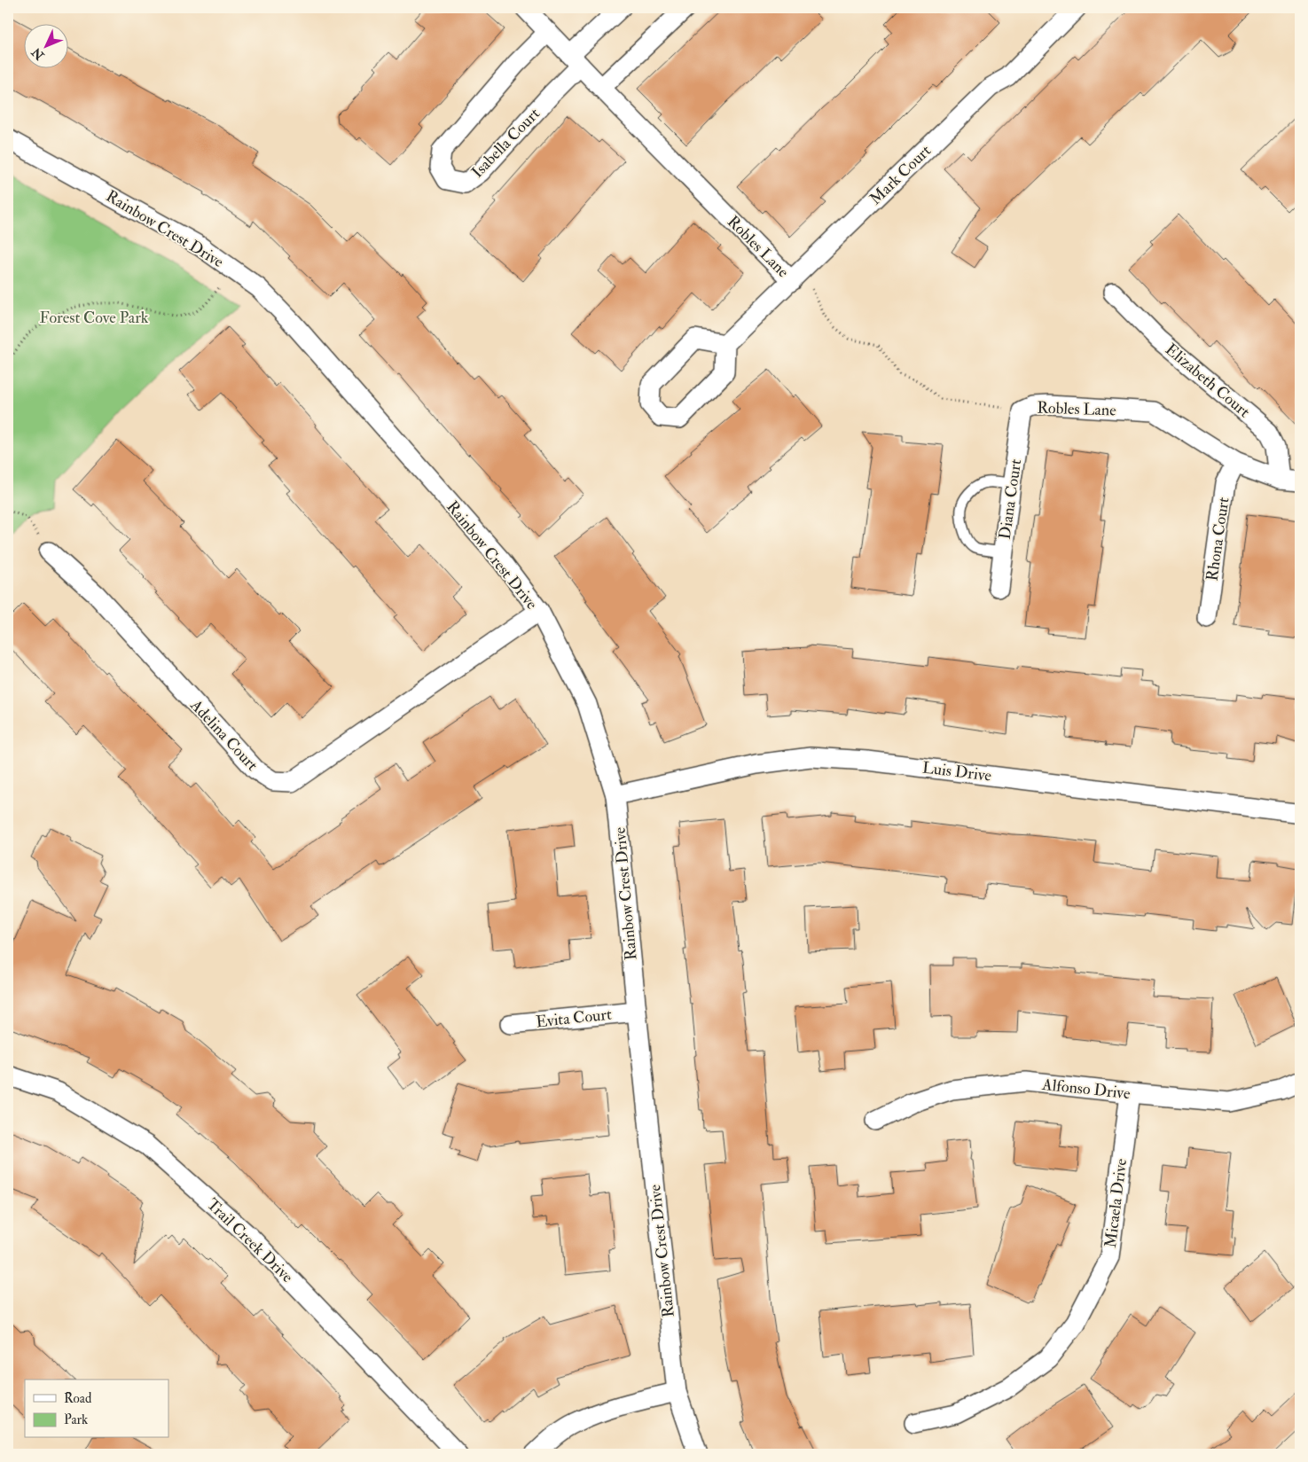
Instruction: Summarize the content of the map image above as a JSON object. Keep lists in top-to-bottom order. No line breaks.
{"streets":{"street":["Isabella Court","Mark Court","Rainbow Crest Drive","Robles Lane","Elizabeth Court","Diana Court","Rhona Court","Adelina Court","Luis Drive","Evita Court","Alfonso Drive","Micaela Drive","Trail Creek Drive"]},"crossings":[["Isabella Court","Robles Lane"],["Mark Court","Robles Lane"],["Rainbow Crest Drive","Adelina Court"],["Rainbow Crest Drive","Luis Drive"],["Rainbow Crest Drive","Evita Court"],["Robles Lane","Elizabeth Court"],["Robles Lane","Diana Court"],["Robles Lane","Rhona Court"],["Alfonso Drive","Micaela Drive"]],"parks":["Forest Cove Park"],"legend":["Road","Park"],"north":"bottom left"}
